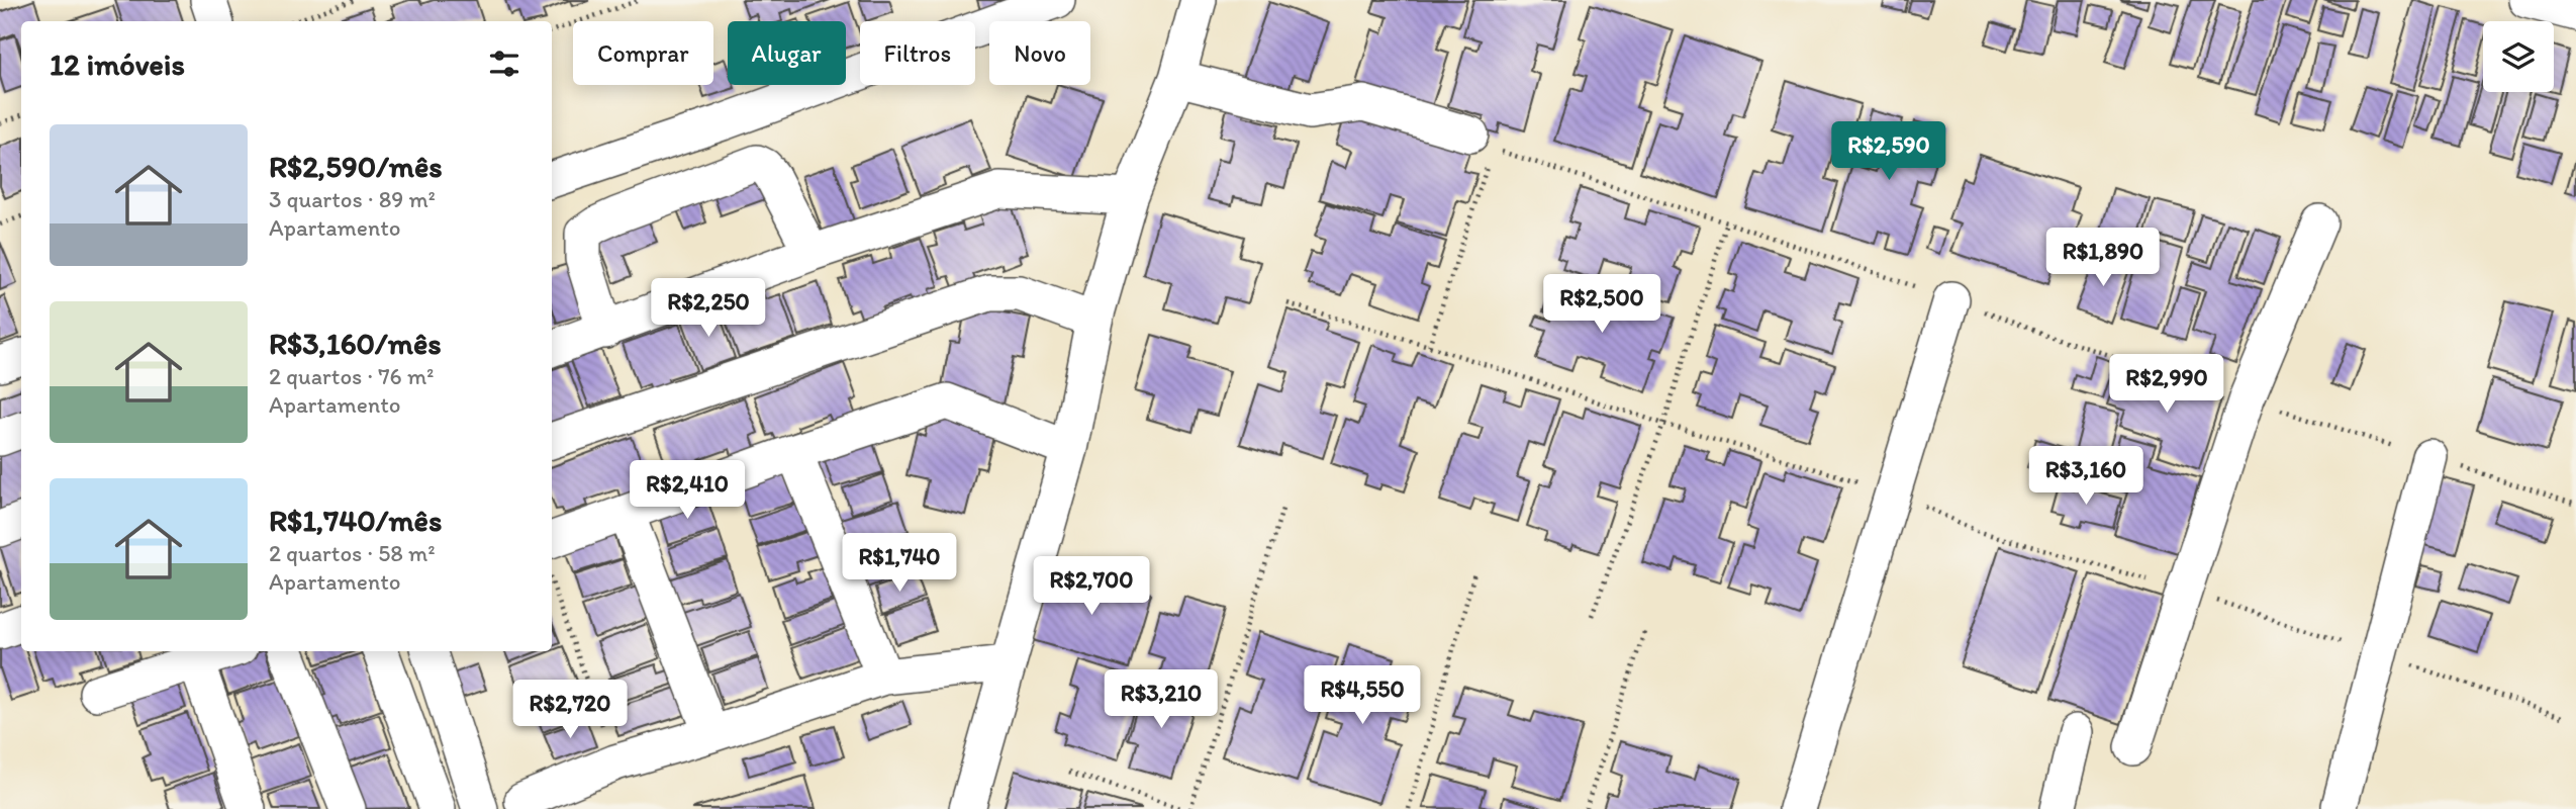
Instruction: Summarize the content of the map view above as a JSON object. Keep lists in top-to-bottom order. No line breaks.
{"page":{"chip":["Comprar","Alugar","Filtros","Novo"],"heading":"12 imóveis","list":[{"name":"R$2,590/mês","note":"3 quartos · 89 m² · Apartamento"},{"name":"R$3,160/mês","note":"2 quartos · 76 m² · Apartamento"},{"name":"R$1,740/mês","note":"2 quartos · 58 m² · Apartamento"}],"price":["R$2,590","R$1,890","R$2,500","R$2,250","R$2,990","R$3,160","R$2,410","R$1,740","R$2,700","R$4,550","R$3,210","R$2,720"]}}
